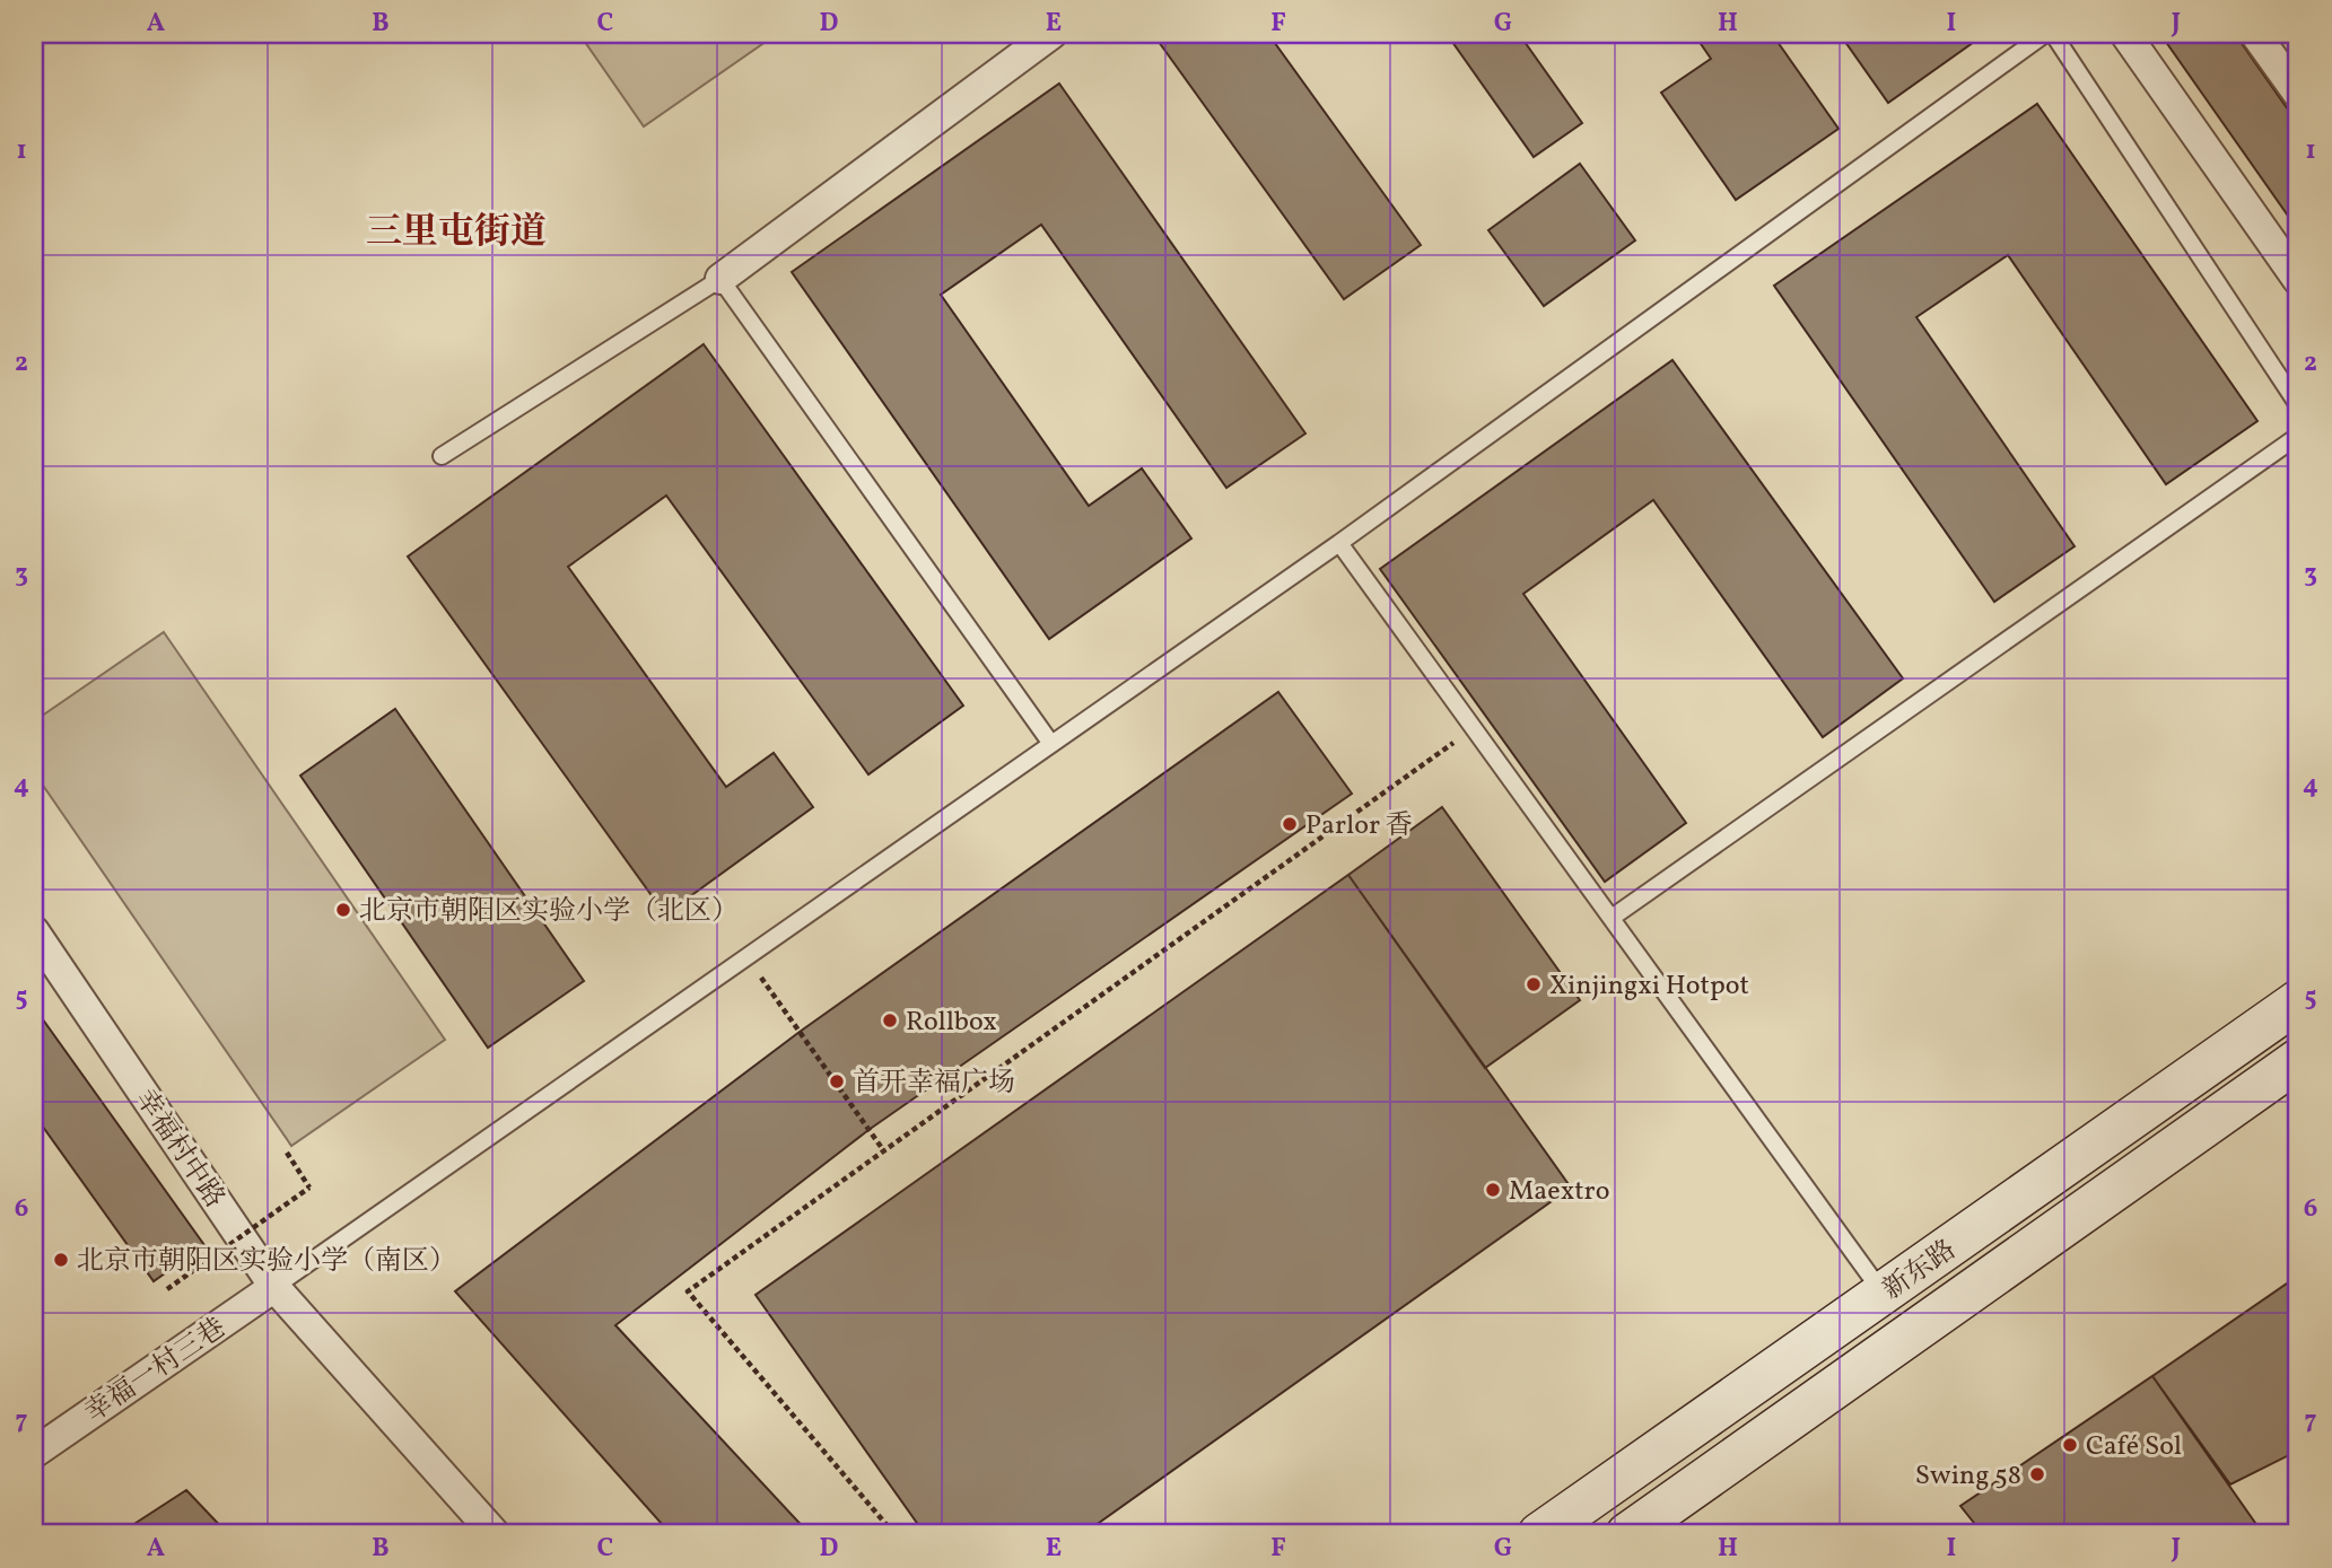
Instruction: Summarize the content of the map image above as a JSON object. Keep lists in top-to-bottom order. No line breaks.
{"streets":{"main road":["新东路"],"street":["幸福村中路","幸福一村三巷"]},"crossings":[["幸福村中路","幸福一村三巷"]],"districts":["三里屯街道"],"places":["Parlor 香","北京市朝阳区实验小学（北区）","Xinjingxi Hotpot","Rollbox","首开幸福广场","Maextro","北京市朝阳区实验小学（南区）","Café Sol","Swing 58"],"grid":{"columns":["A","B","C","D","E","F","G","H","I","J"],"rows":["1","2","3","4","5","6","7"]}}
